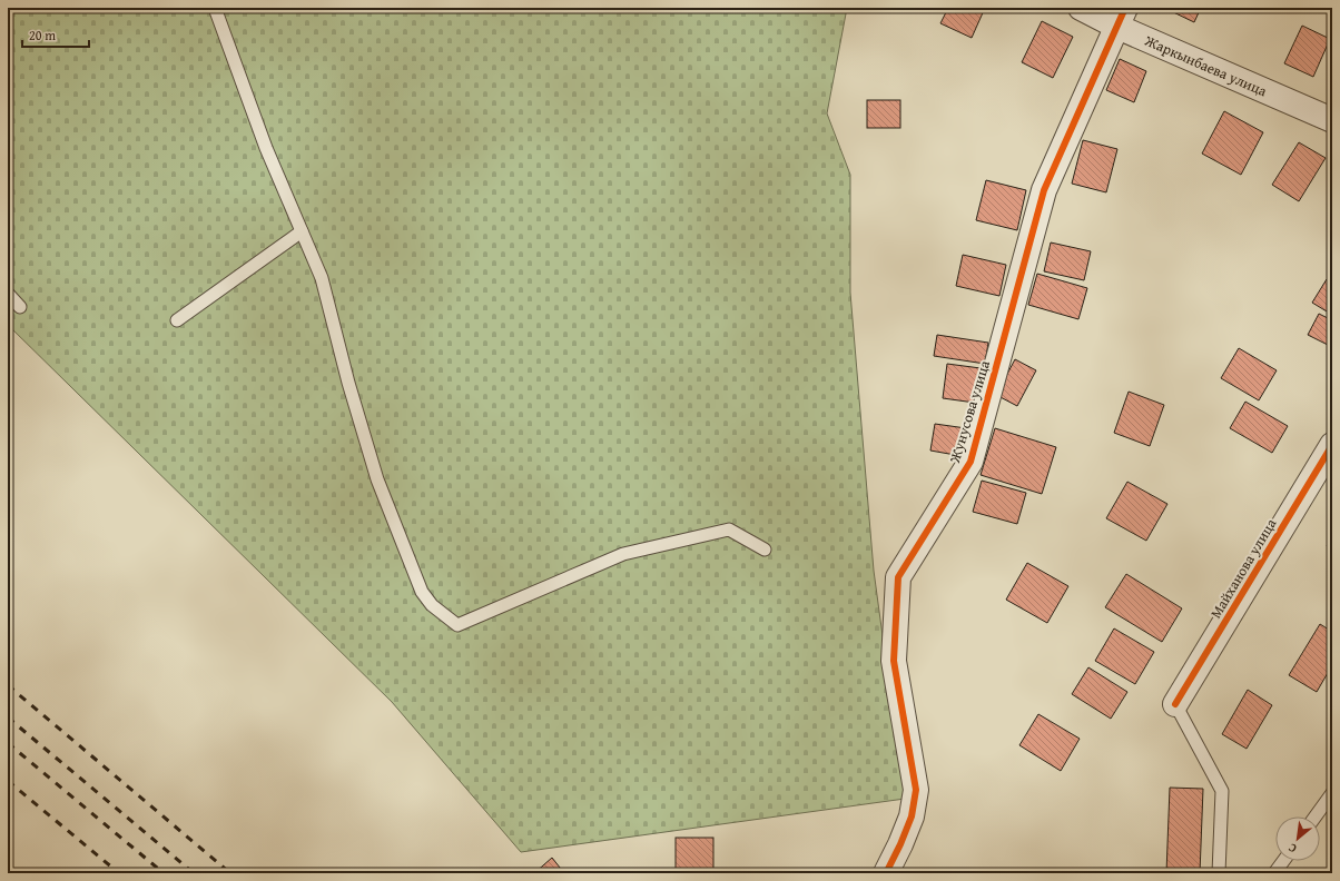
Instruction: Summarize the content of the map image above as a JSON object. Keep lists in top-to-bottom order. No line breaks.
{"streets":{"street":["Жаркынбаева улица","Жунусова улица","Майханова улица"]},"crossings":[["Жаркынбаева улица","Жунусова улица"]],"scale_bar":"20 m","north":"bottom left"}
